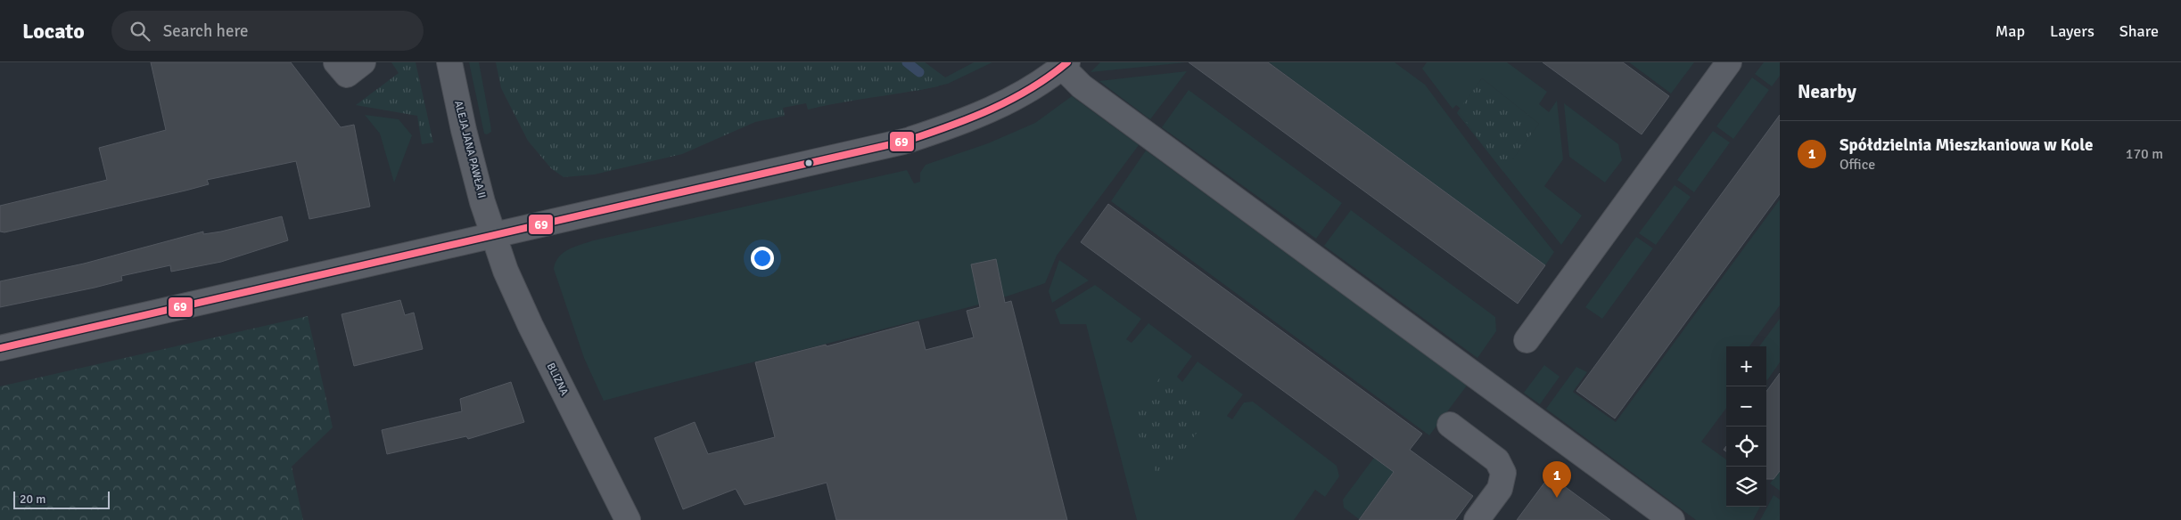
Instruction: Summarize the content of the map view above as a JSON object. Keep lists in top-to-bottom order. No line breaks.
{"streets":{"street":["ALEJA JANA PAWŁA II","BLIZNA"]},"crossings":[["ALEJA JANA PAWŁA II","BLIZNA"]],"lines":["transit line 69"],"scale_bar":"20 m","page":{"header":"Locato","search":"Search here","nav":["Map","Layers","Share"],"heading":"Nearby","list":[{"mark":"1","name":"Spółdzielnia Mieszkaniowa w Kole","note":"Office","value":"170 m"}],"map_buttons":["+","−"],"pins":"1","scale":"20 m"}}
